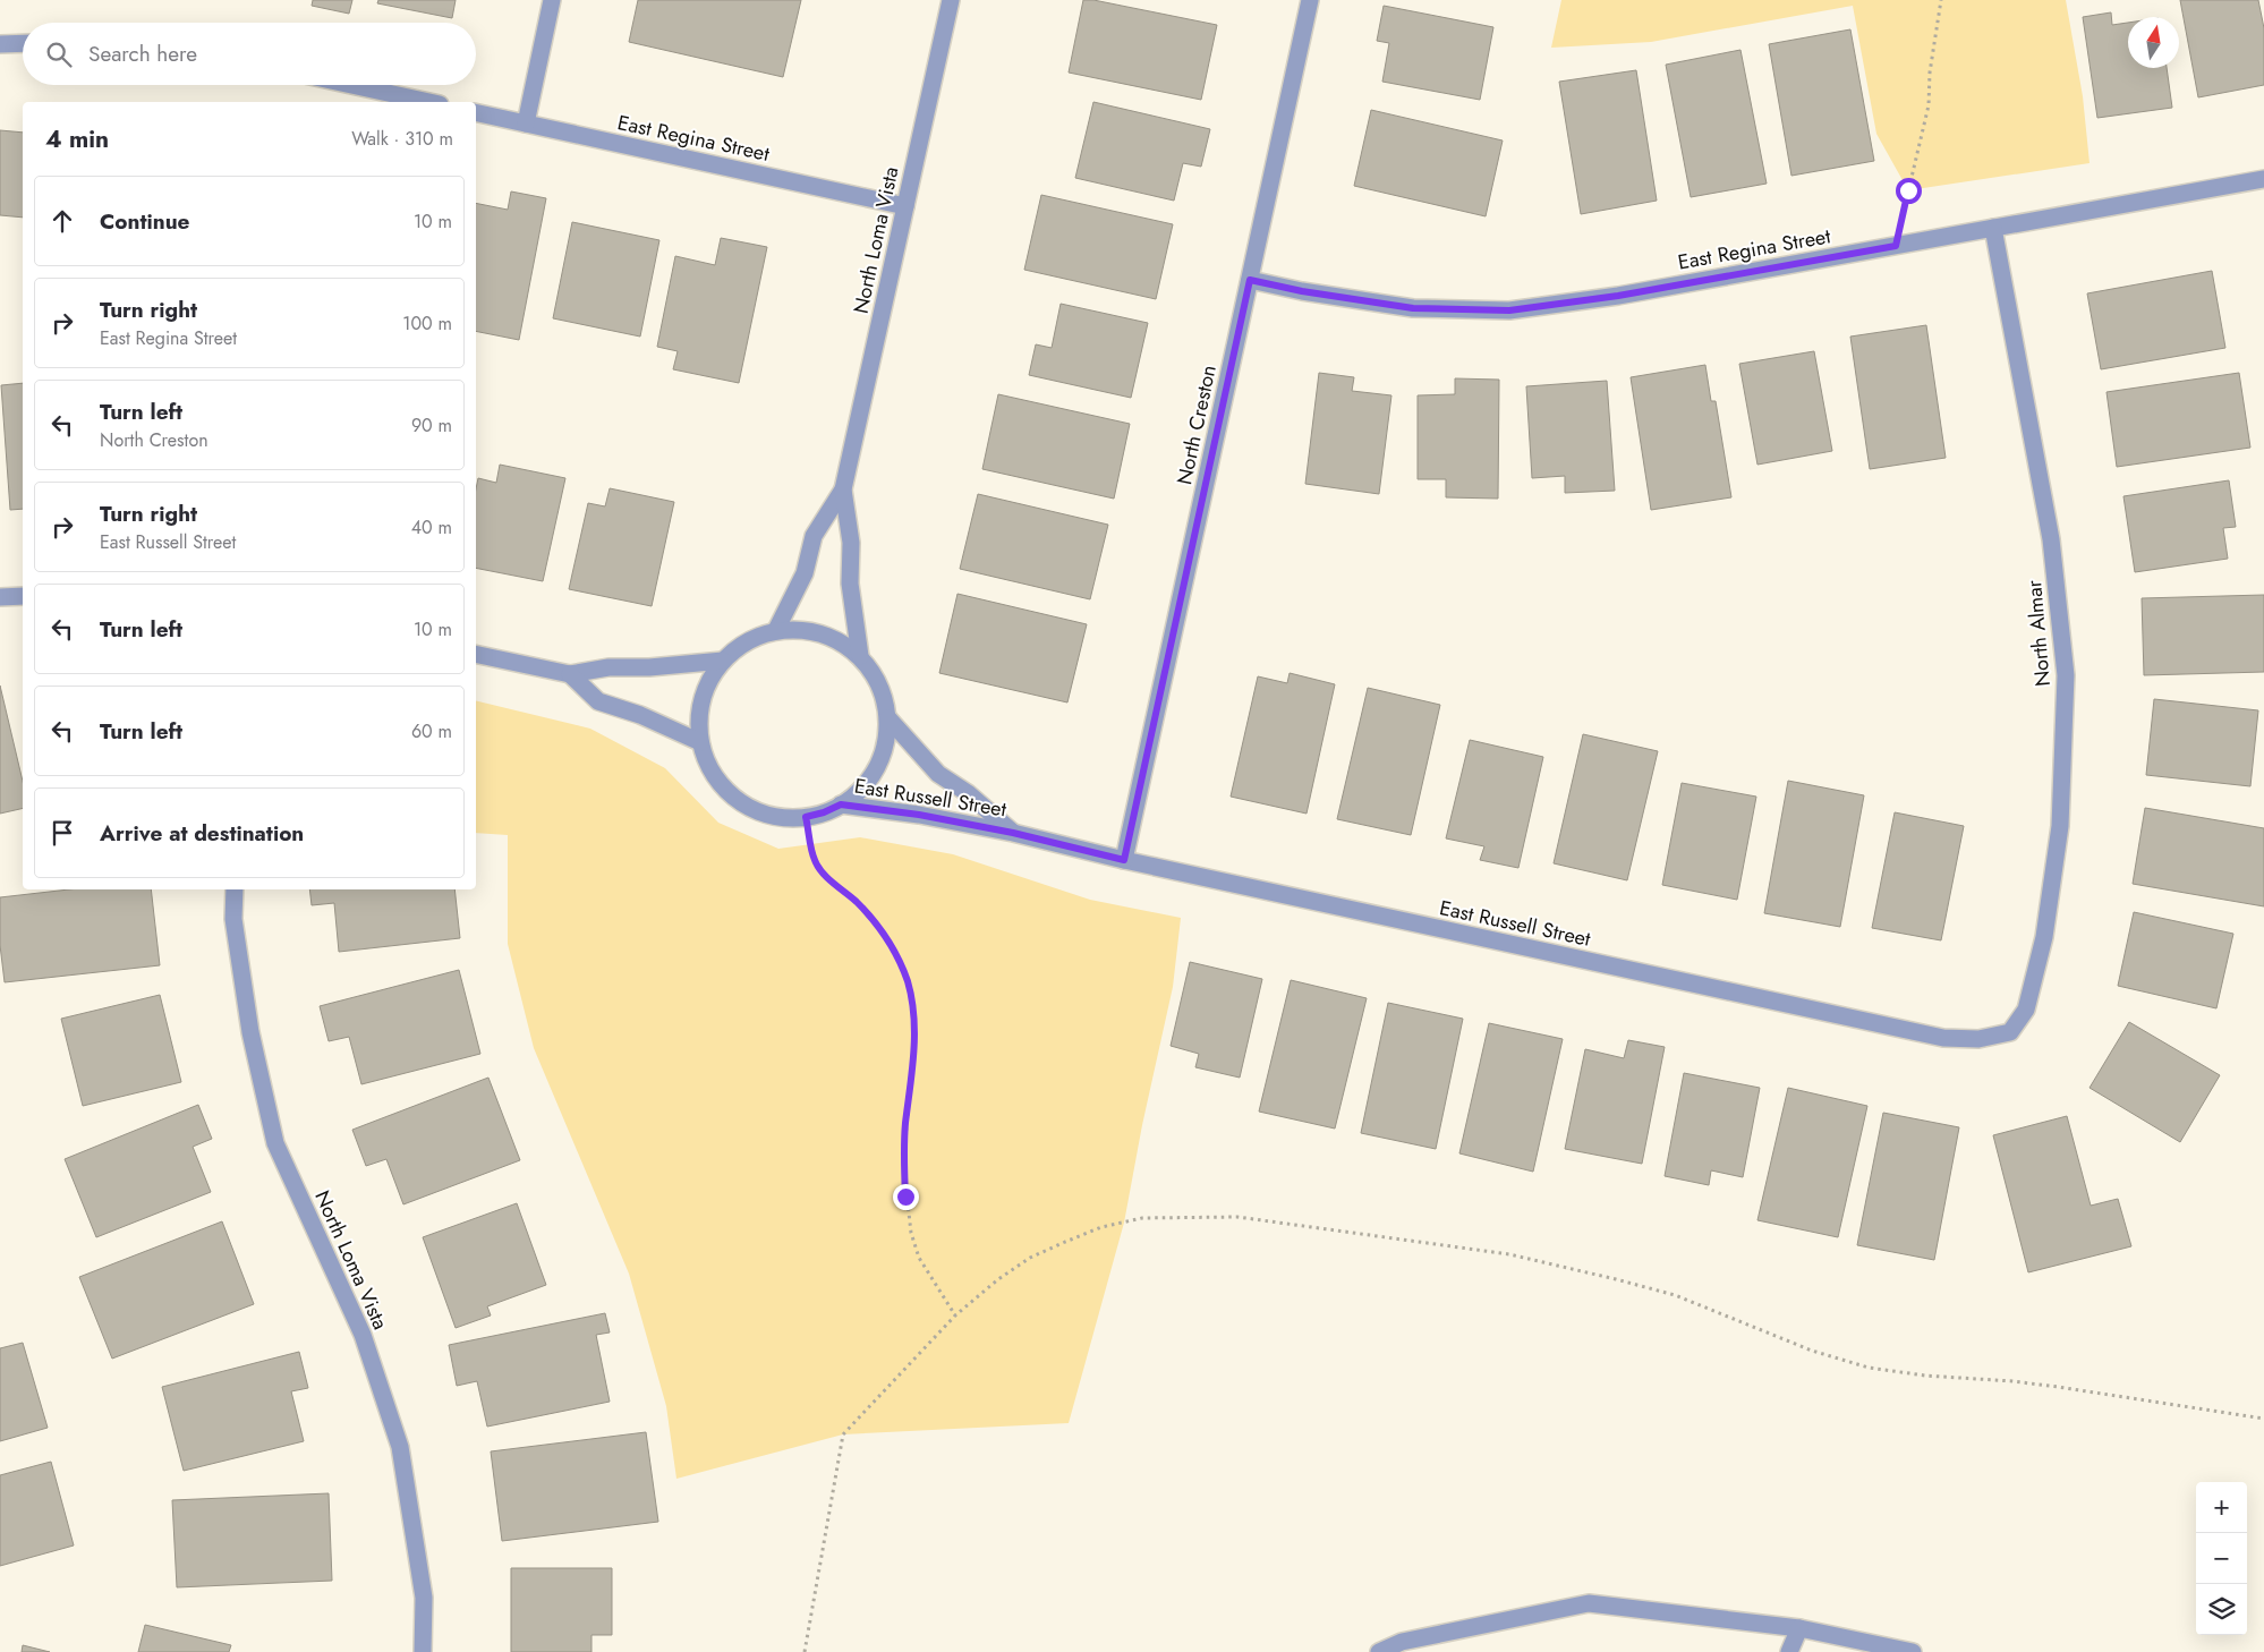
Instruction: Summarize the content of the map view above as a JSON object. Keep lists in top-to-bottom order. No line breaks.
{"streets":{"street":["East Regina Street","North Loma Vista","North Creston","North Almar","East Russell Street"]},"crossings":[["East Regina Street","North Loma Vista"],["East Regina Street","North Creston"],["East Regina Street","North Almar"],["North Loma Vista","East Russell Street"],["North Creston","East Russell Street"],["North Almar","East Russell Street"]],"north":"top","page":{"search":"Search here","heading":["4 min","Walk · 310 m"],"list":[["Continue","10 m"],["Turn right","East Regina Street","100 m"],["Turn left","North Creston","90 m"],["Turn right","East Russell Street","40 m"],["Turn left","10 m"],["Turn left","60 m"],"Arrive at destination"],"map_buttons":["+","−"]}}
